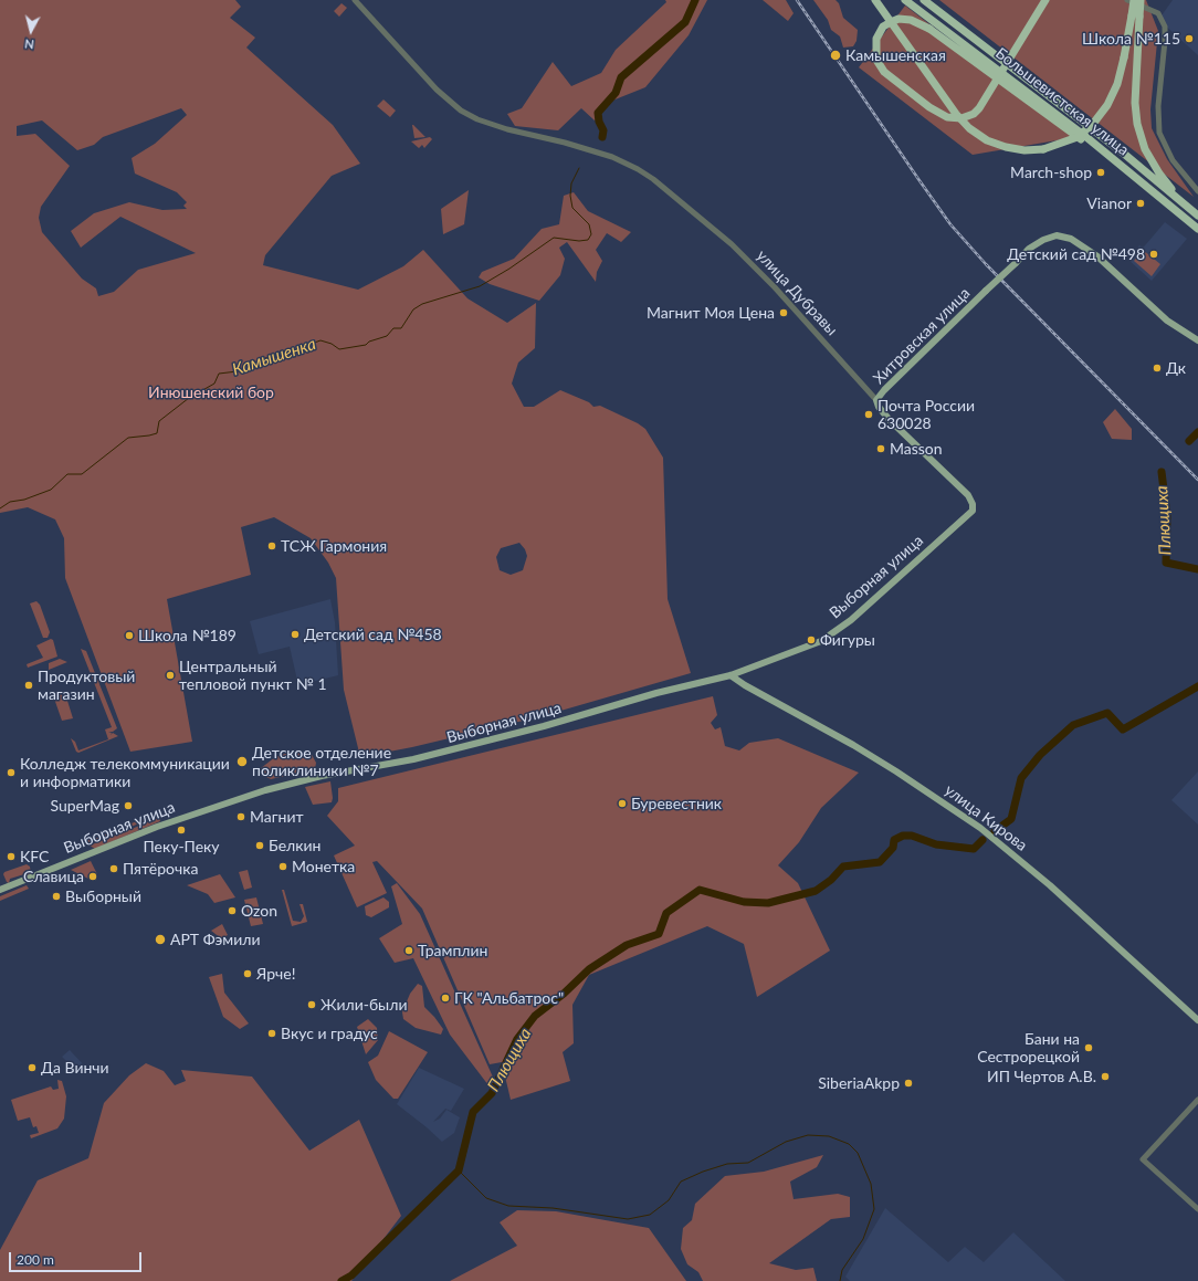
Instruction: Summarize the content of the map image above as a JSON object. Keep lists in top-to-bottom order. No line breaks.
{"streets":{"highway":["Большевистская улица"],"main road":["улица Дубравы","Хитровская улица","Выборная улица","улица Кирова"]},"crossings":[["улица Дубравы","Хитровская улица"],["улица Дубравы","Выборная улица"],["Выборная улица","улица Кирова"]],"water":["Камышенка","Плющиха"],"parks":["Инюшенский бор"],"places":["Школа №115","Камышенская","March-shop","Vianor","Детский сад №498","Магнит Моя Цена","Дк","Почта России 630028","Masson","ТСЖ Гармония","Детский сад №458","Школа №189","Фигуры","Центральный тепловой пункт № 1","Продуктовый магазин","Детское отделение поликлиники №7","Колледж телекоммуникации и информатики","Буревестник","SuperMag","Магнит","Пеку-Пеку","Белкин","KFC","Монетка","Пятёрочка","Славица","Выборный","Ozon","АРТ Фэмили","Трамплин","Ярче!","ГК \"Альбатрос\"","Жили-были","Вкус и градус","Бани на Сестрорецкой","Да Винчи","ИП Чертов А.В.","SiberiaAkpp"],"scale_bar":"200 m","north":"bottom"}
